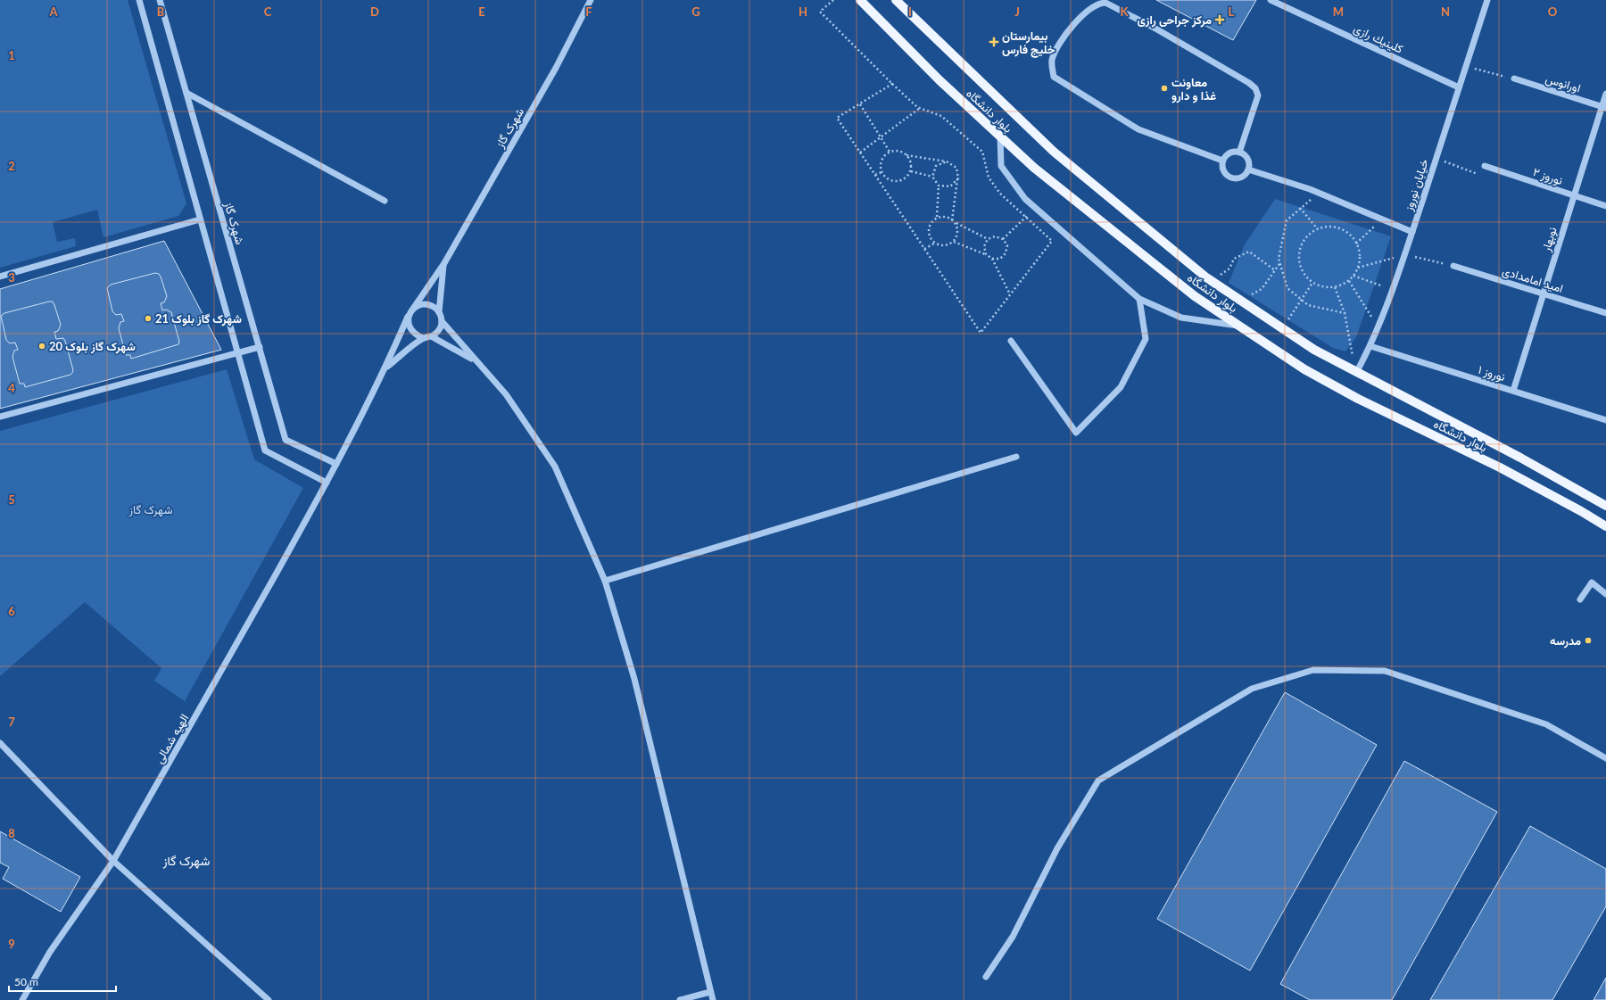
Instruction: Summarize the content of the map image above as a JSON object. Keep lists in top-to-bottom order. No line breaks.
{"streets":{"main road":["بلوار دانشگاه"],"street":["كلينيك رازی","اورانوس","شهرک گاز","نوروز ۲","خیابان نوروز","نوبهار","امید امامدادی","نوروز ۱","الهیه شمالی"]},"crossings":[["كلينيك رازی","خیابان نوروز"],["اورانوس","نوبهار"],["بلوار دانشگاه","خیابان نوروز"],["شهرک گاز","الهیه شمالی"],["نوروز ۲","نوبهار"],["خیابان نوروز","نوروز ۱"],["نوبهار","امید امامدادی"],["نوبهار","نوروز ۱"]],"districts":["شهرک گاز"],"parks":["شهرک گاز"],"places":{"health":["مرکز جراحی رازی","بیمارستان خلیج فارس"],"other":["معاونت غذا و دارو","شهرک گاز بلوک 21","شهرک گاز بلوک 20","مدرسه"]},"scale_bar":"50 m","grid":{"columns":["A","B","C","D","E","F","G","H","I","J","K","L","M","N","O"],"rows":["1","2","3","4","5","6","7","8","9"]}}
